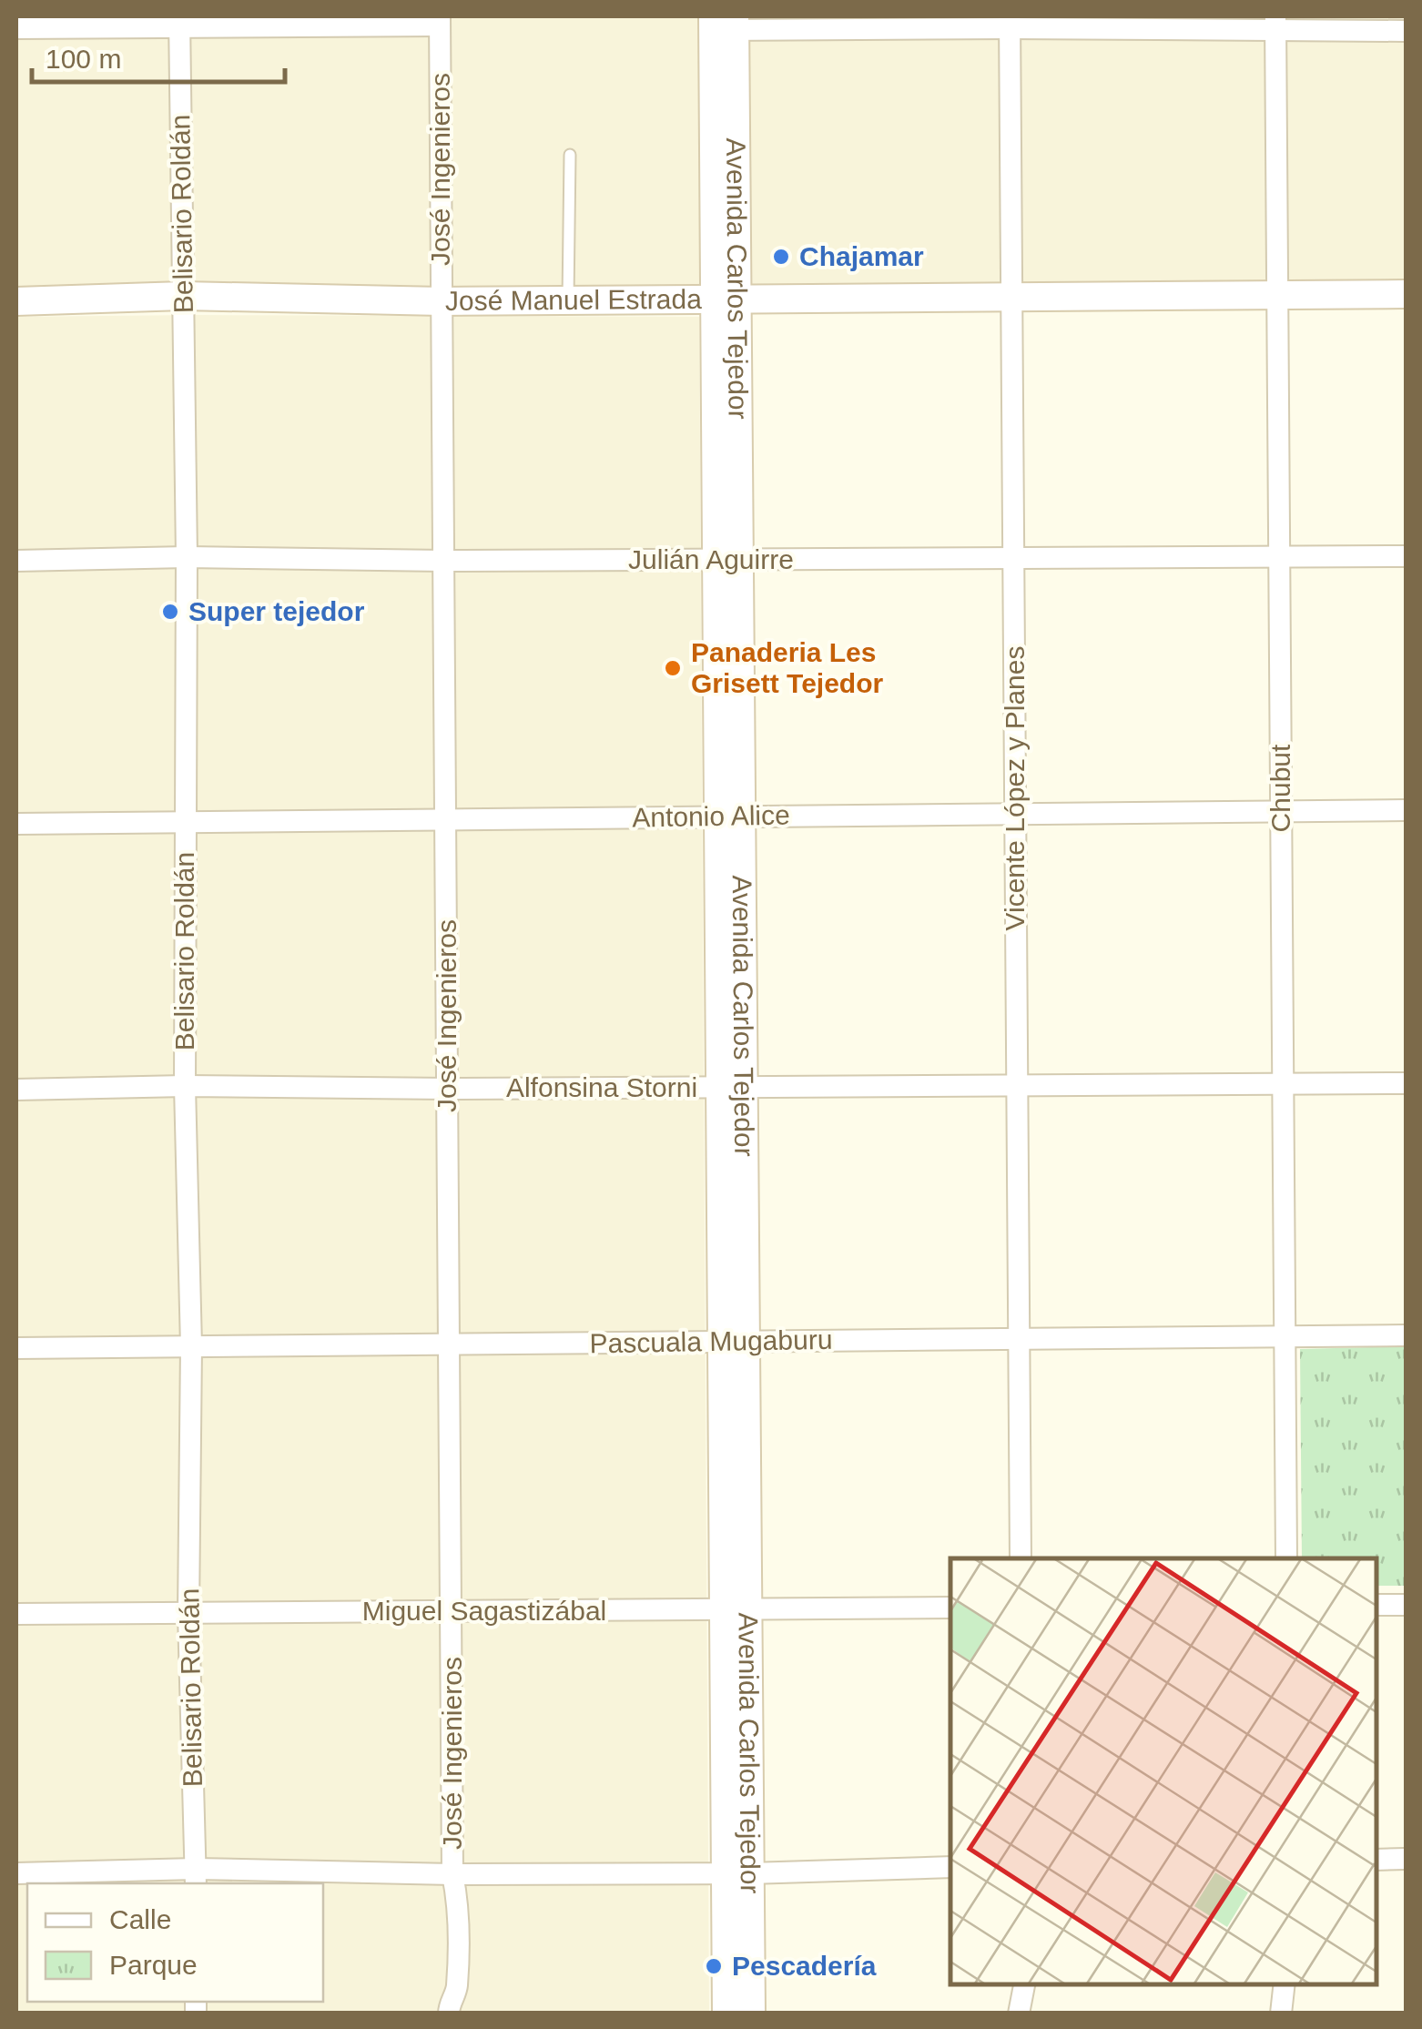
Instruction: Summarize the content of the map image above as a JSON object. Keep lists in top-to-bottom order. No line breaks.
{"streets":{"main road":["Avenida Carlos Tejedor","José Manuel Estrada"],"street":["José Ingenieros","Belisario Roldán","Julián Aguirre","Vicente López y Planes","Chubut","Antonio Alice","Alfonsina Storni","Pascuala Mugaburu","Miguel Sagastizábal"]},"crossings":[["José Ingenieros","José Manuel Estrada"],["José Ingenieros","Julián Aguirre"],["José Ingenieros","Antonio Alice"],["José Ingenieros","Alfonsina Storni"],["José Ingenieros","Pascuala Mugaburu"],["José Ingenieros","Miguel Sagastizábal"],["Belisario Roldán","José Manuel Estrada"],["Belisario Roldán","Julián Aguirre"],["Belisario Roldán","Antonio Alice"],["Belisario Roldán","Alfonsina Storni"],["Belisario Roldán","Pascuala Mugaburu"],["Belisario Roldán","Miguel Sagastizábal"],["Avenida Carlos Tejedor","José Manuel Estrada"],["Avenida Carlos Tejedor","Julián Aguirre"],["Avenida Carlos Tejedor","Antonio Alice"],["Avenida Carlos Tejedor","Alfonsina Storni"],["Avenida Carlos Tejedor","Pascuala Mugaburu"],["Avenida Carlos Tejedor","Miguel Sagastizábal"],["José Manuel Estrada","Vicente López y Planes"],["José Manuel Estrada","Chubut"],["Julián Aguirre","Vicente López y Planes"],["Julián Aguirre","Chubut"],["Vicente López y Planes","Antonio Alice"],["Vicente López y Planes","Alfonsina Storni"],["Vicente López y Planes","Pascuala Mugaburu"],["Chubut","Antonio Alice"],["Chubut","Alfonsina Storni"],["Chubut","Pascuala Mugaburu"]],"places":["Chajamar","Super tejedor","Panaderia Les Grisett Tejedor","Pescadería"],"legend":["Calle","Parque"],"scale_bar":"100 m"}
